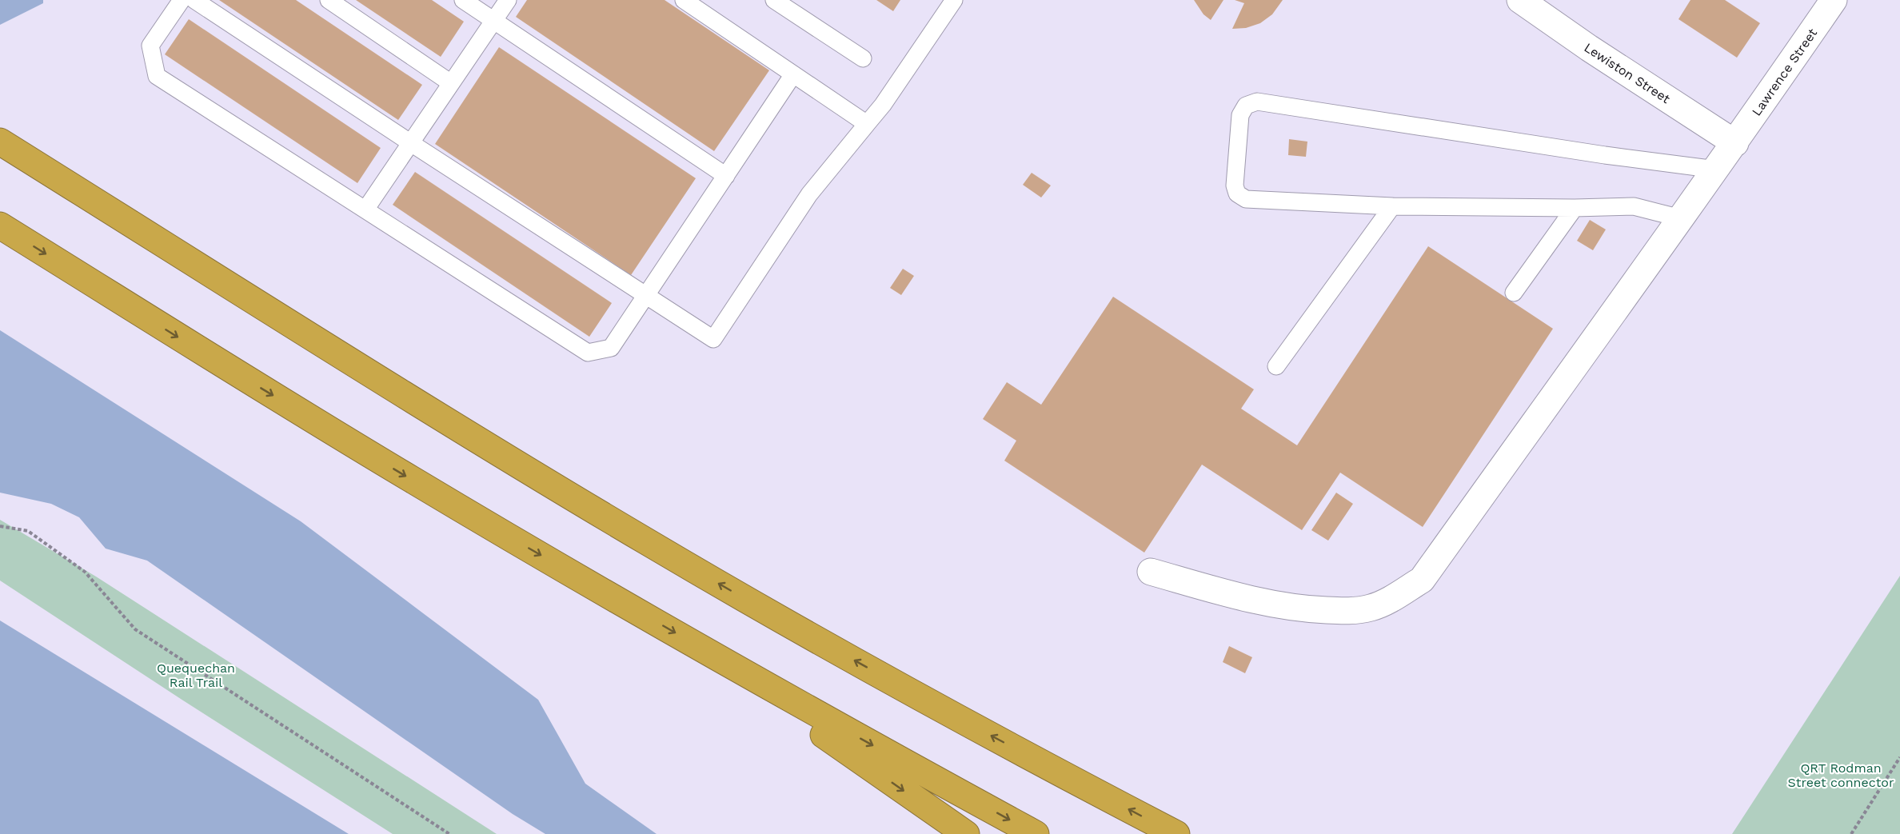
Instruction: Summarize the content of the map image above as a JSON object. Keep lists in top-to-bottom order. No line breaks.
{"streets":{"street":["Lawrence Street","Lewiston Street"]},"crossings":[["Lawrence Street","Lewiston Street"]],"parks":["Quequechan Rail Trail","QRT Rodman Street connector"]}
